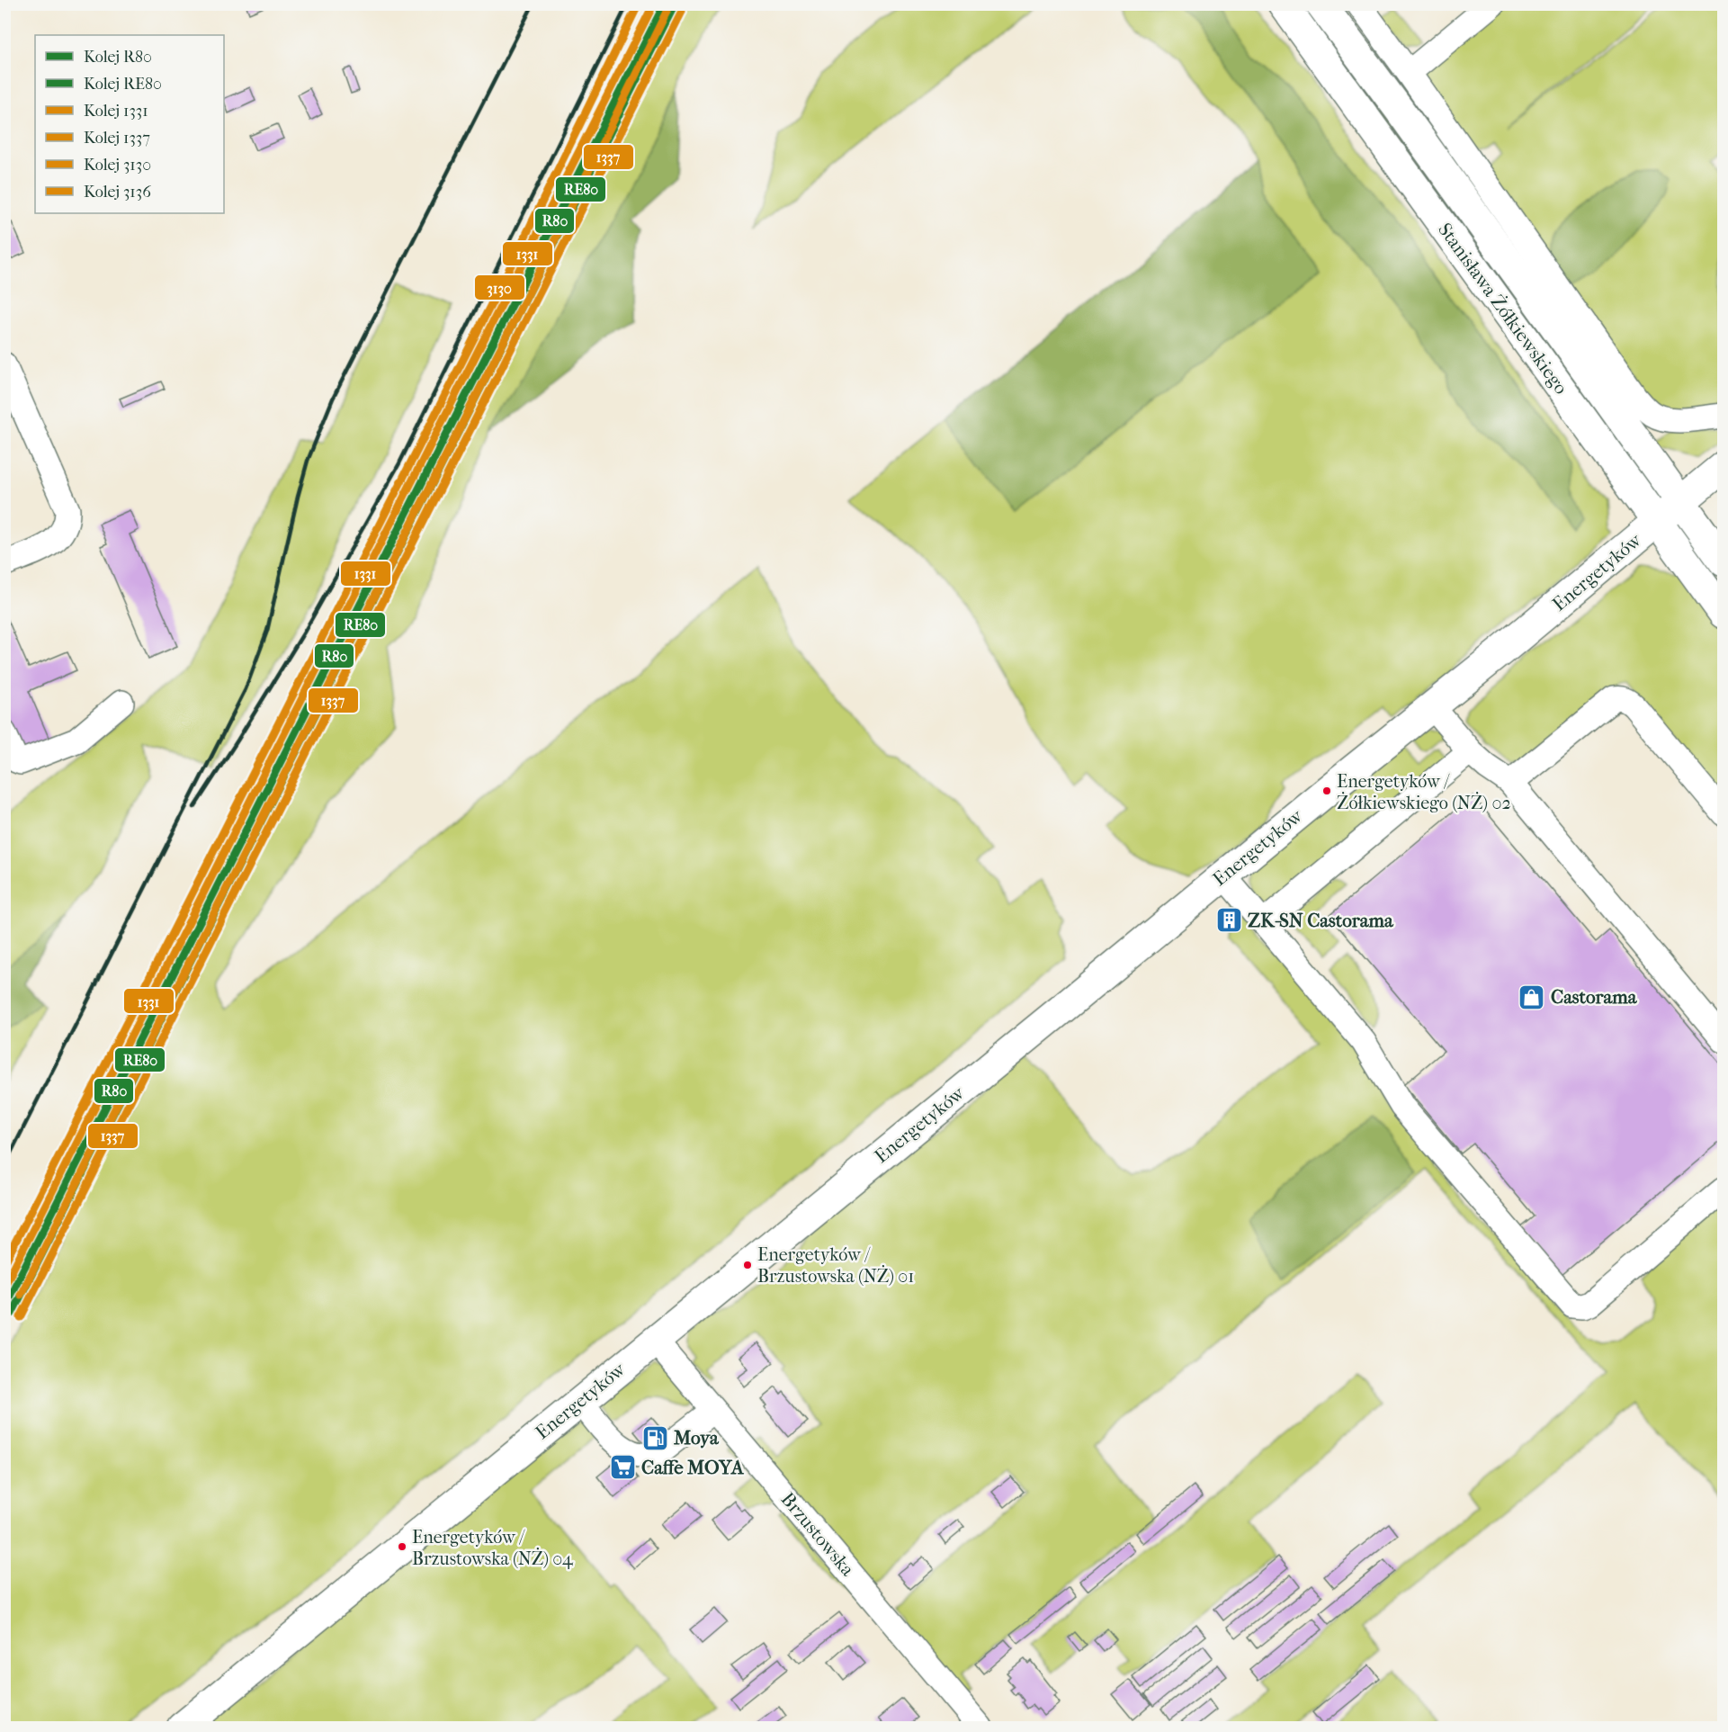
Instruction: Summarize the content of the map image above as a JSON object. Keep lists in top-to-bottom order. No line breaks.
{"streets":{"main road":["Stanisława Żółkiewskiego","Energetyków"],"street":["Brzustowska"]},"crossings":[["Stanisława Żółkiewskiego","Energetyków"],["Energetyków","Brzustowska"]],"places":{"other":["Energetyków / Żółkiewskiego (NŻ) 02","Energetyków / Brzustowska (NŻ) 01","Energetyków / Brzustowska (NŻ) 04"],"building":["ZK-SN Castorama"],"shop":["Castorama"],"fuel station":["Moya"],"supermarket":["Caffe MOYA"]},"lines":["rail line R80","rail line 1331","rail line 3130","rail line RE80","rail line 1337","rail line 3136"],"legend":["Kolej R80","Kolej RE80","Kolej 1331","Kolej 1337","Kolej 3130","Kolej 3136"]}
